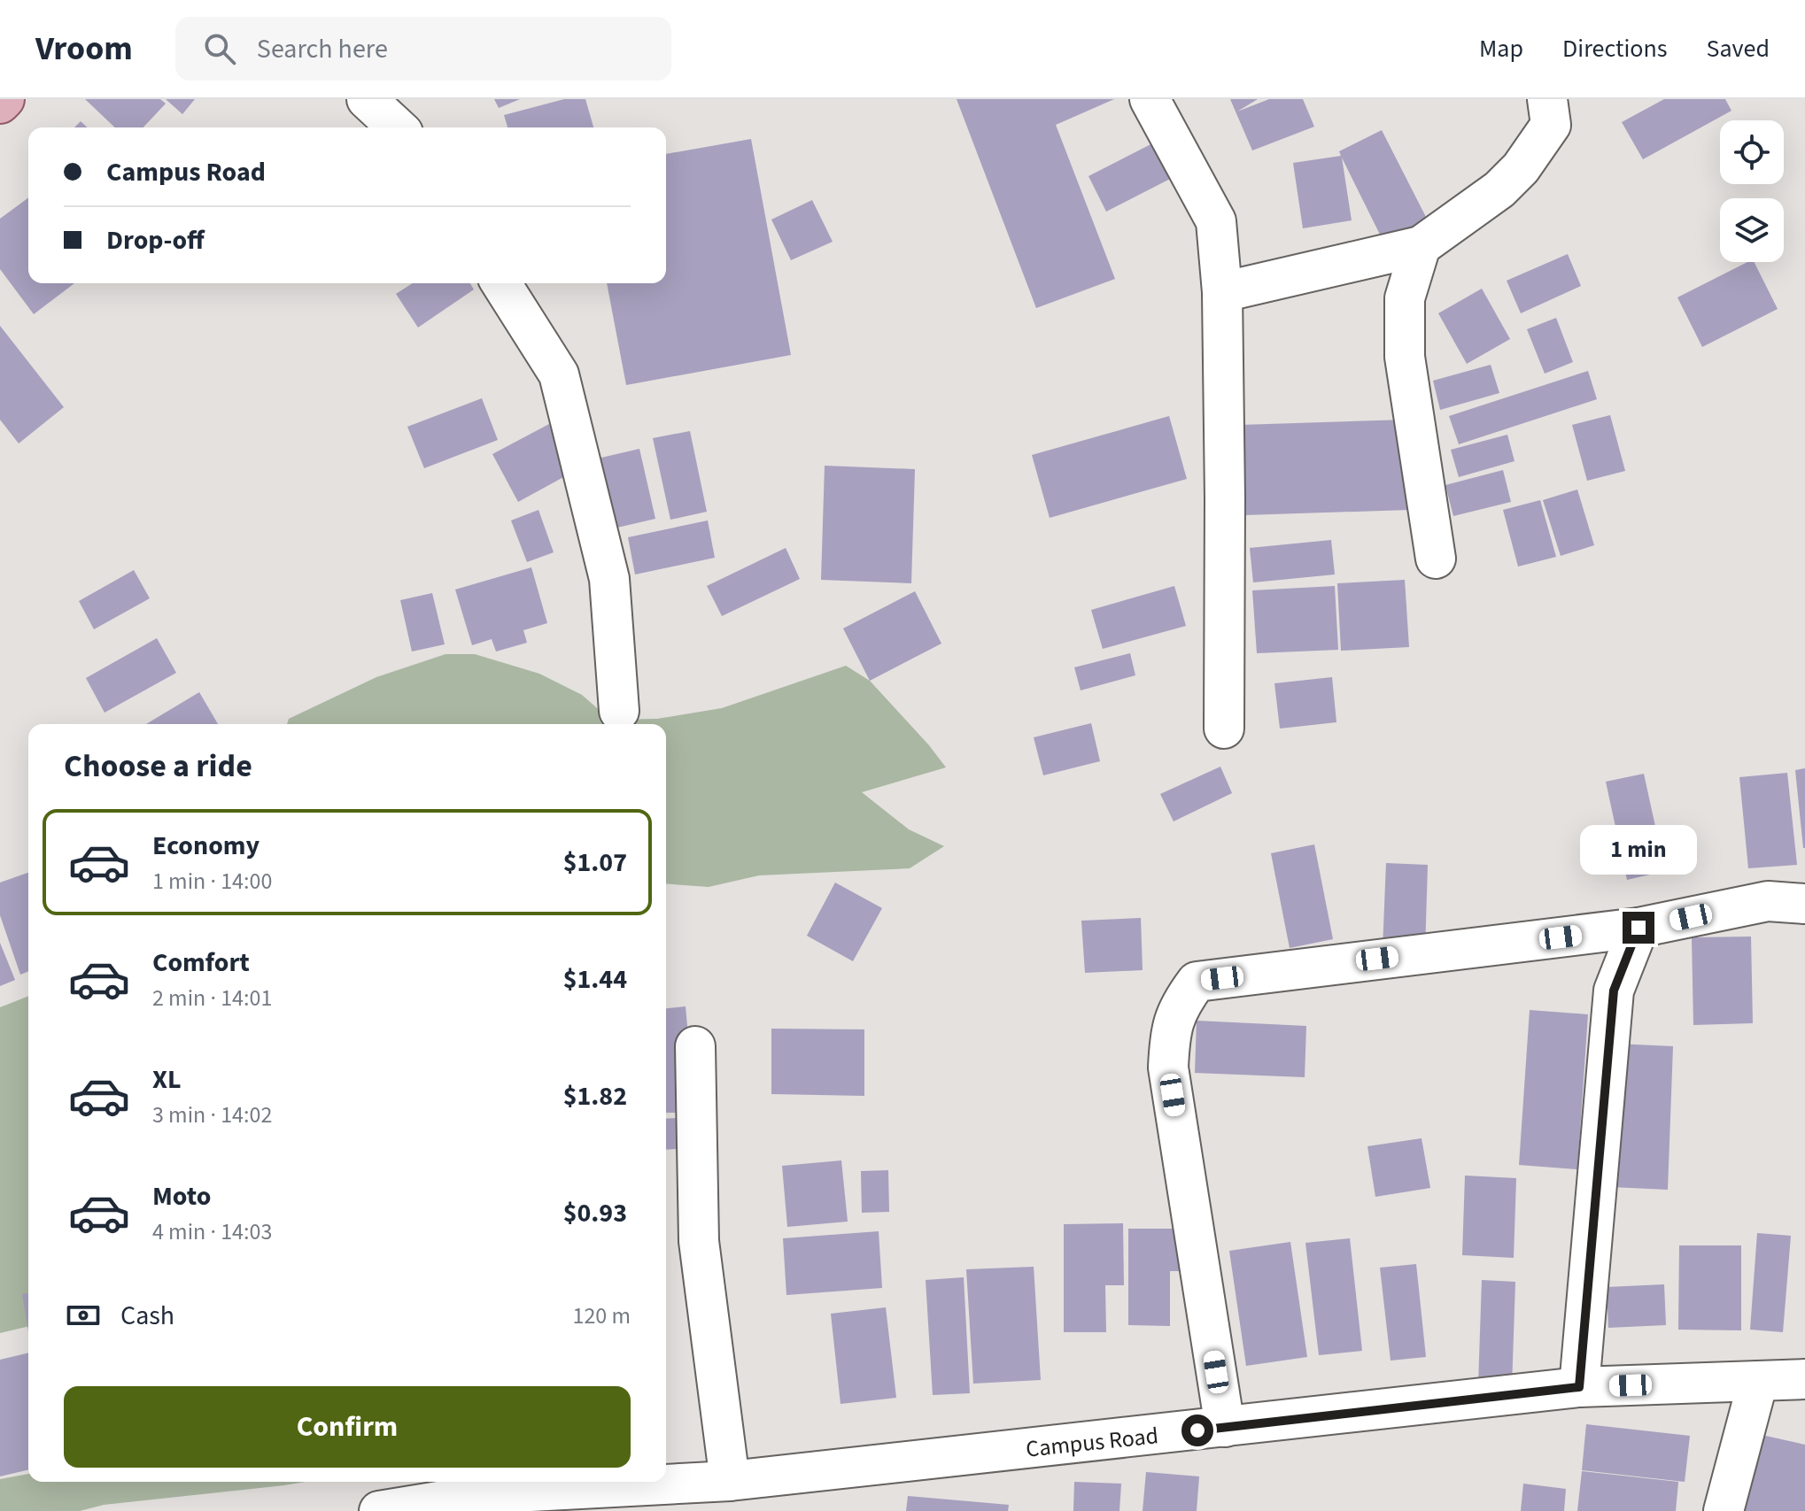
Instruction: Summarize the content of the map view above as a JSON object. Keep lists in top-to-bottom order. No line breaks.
{"streets":{"street":["Campus Road"]},"page":{"header":"Vroom","search":"Search here","nav":["Map","Directions","Saved"],"banner":["Campus Road","Drop-off"],"heading":"Choose a ride","list":[{"name":"Economy","note":"1 min · 14:00","value":"$1.07"},{"name":"Comfort","note":"2 min · 14:01","value":"$1.44"},{"name":"XL","note":"3 min · 14:02","value":"$1.82"},{"name":"Moto","note":"4 min · 14:03","value":"$0.93"}],"bubble":"1 min","pay":["Cash","120 m"],"buttons":"Confirm"}}
